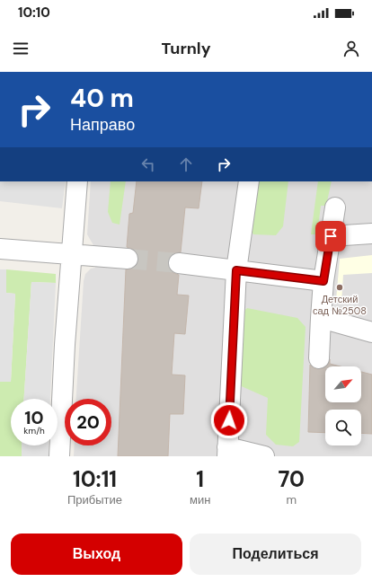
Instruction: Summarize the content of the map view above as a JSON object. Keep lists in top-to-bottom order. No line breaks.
{"places":["Детский сад №2508"],"north":"top right","page":{"status":"10:10","header":"Turnly","turn":["40 m","Направо"],"speed":"10 km/h","limit":"20","eta":["10:11","Прибытие","1","мин","70","m"],"buttons":["Выход","Поделиться"]}}
